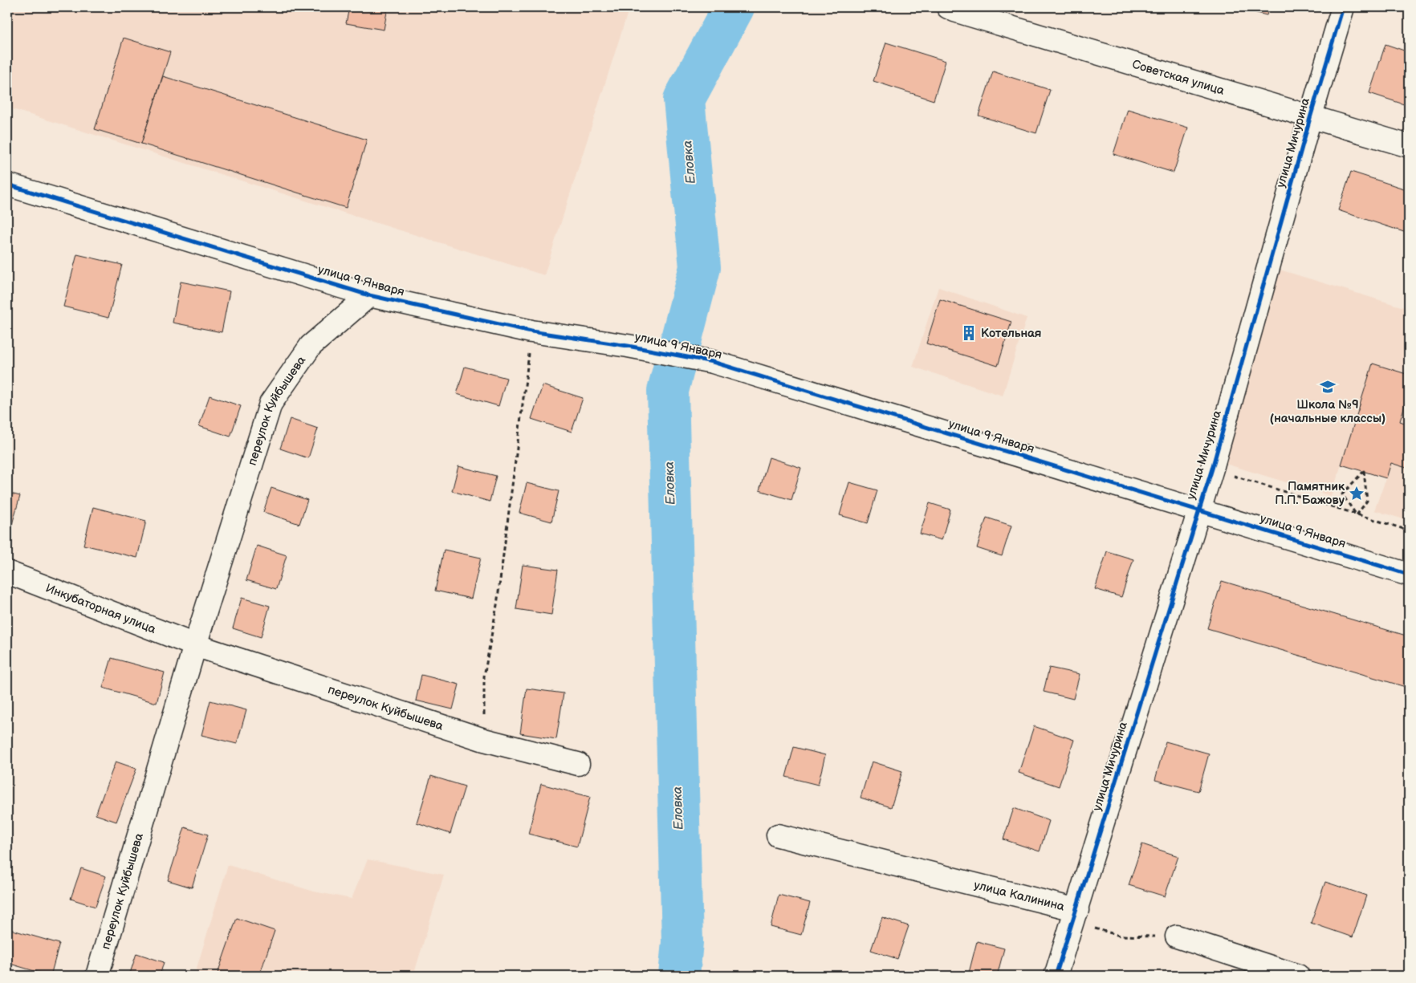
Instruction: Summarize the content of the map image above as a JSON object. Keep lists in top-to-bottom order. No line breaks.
{"streets":{"street":["Советская улица","улица Мичурина","улица 9 Января","переулок Куйбышева","Инкубаторная улица","улица Калинина"]},"crossings":[["Советская улица","улица Мичурина"],["улица Мичурина","улица 9 Января"],["улица Мичурина","улица Калинина"],["улица 9 Января","переулок Куйбышева"],["переулок Куйбышева","Инкубаторная улица"]],"water":["Еловка"],"places":{"building":["Котельная"],"school or university":["Школа №9 (начальные классы)"],"place":["Памятник П.П. Бажову"]}}
